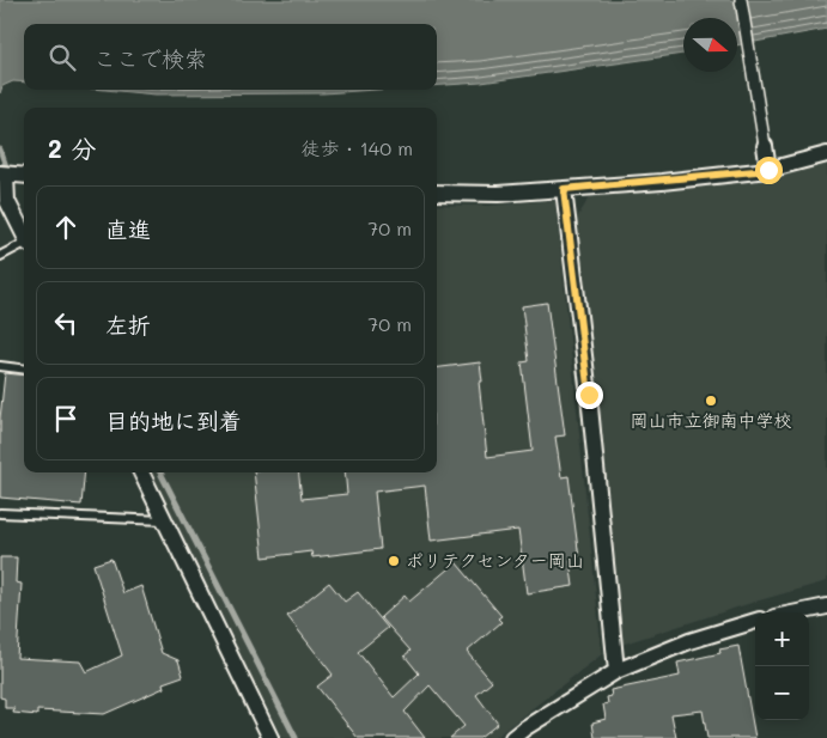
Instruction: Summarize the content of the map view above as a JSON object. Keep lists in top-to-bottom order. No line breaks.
{"places":["岡山市立御南中学校","ポリテクセンター岡山"],"north":"right","page":{"search":"ここで検索","heading":["2 分","徒歩 · 140 m"],"list":[["直進","70 m"],["左折","70 m"],"目的地に到着"],"map_buttons":["+","−"]}}
